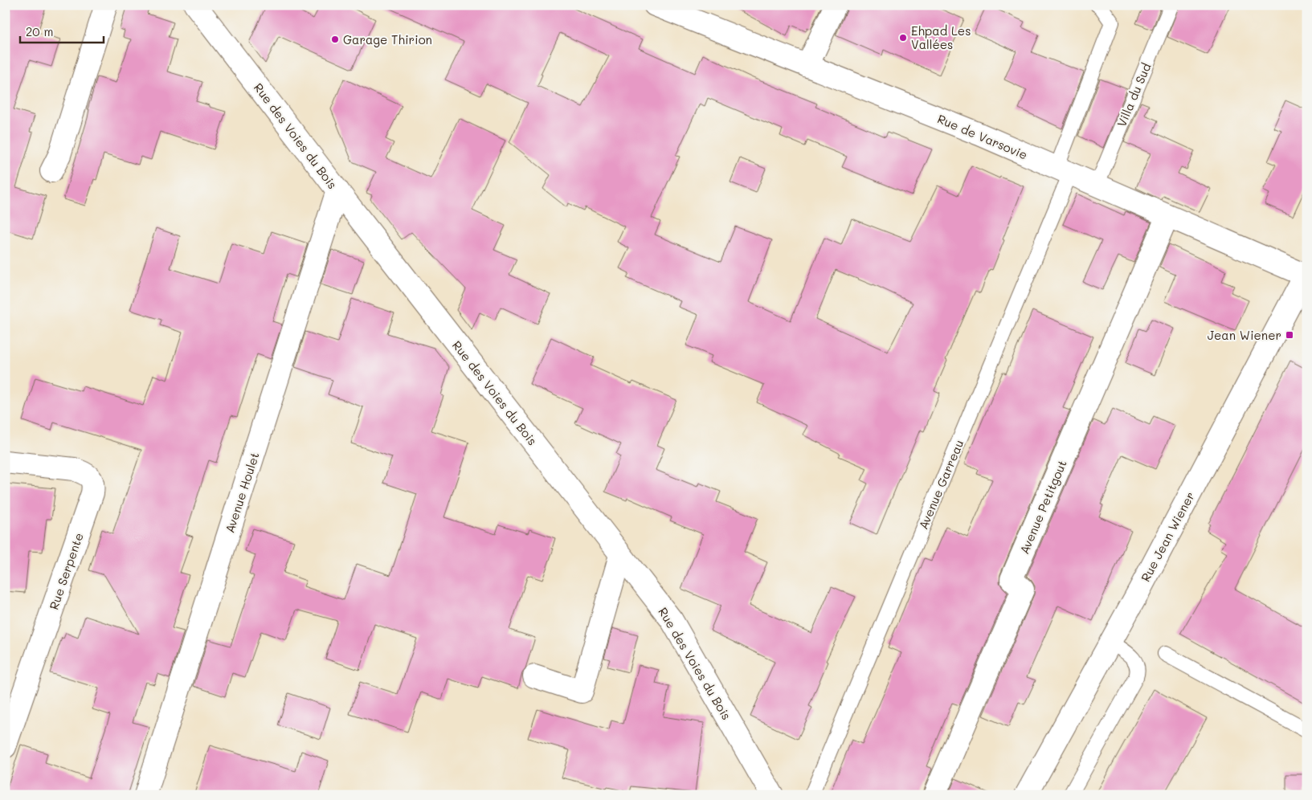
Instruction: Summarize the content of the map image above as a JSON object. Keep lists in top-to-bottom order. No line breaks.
{"streets":{"street":["Rue des Voies du Bois","Rue de Varsovie","Avenue Houlet","Avenue Petitgout","Rue Jean Wiener","Rue Serpente"],"lane":["Villa du Sud","Avenue Garreau"]},"crossings":[["Villa du Sud","Rue de Varsovie"],["Rue des Voies du Bois","Avenue Houlet"],["Rue de Varsovie","Avenue Garreau"],["Rue de Varsovie","Avenue Petitgout"],["Rue de Varsovie","Rue Jean Wiener"]],"places":{"other":["Ehpad Les Vallées","Garage Thirion"],"transit":["Jean Wiener"]},"scale_bar":"20 m"}
